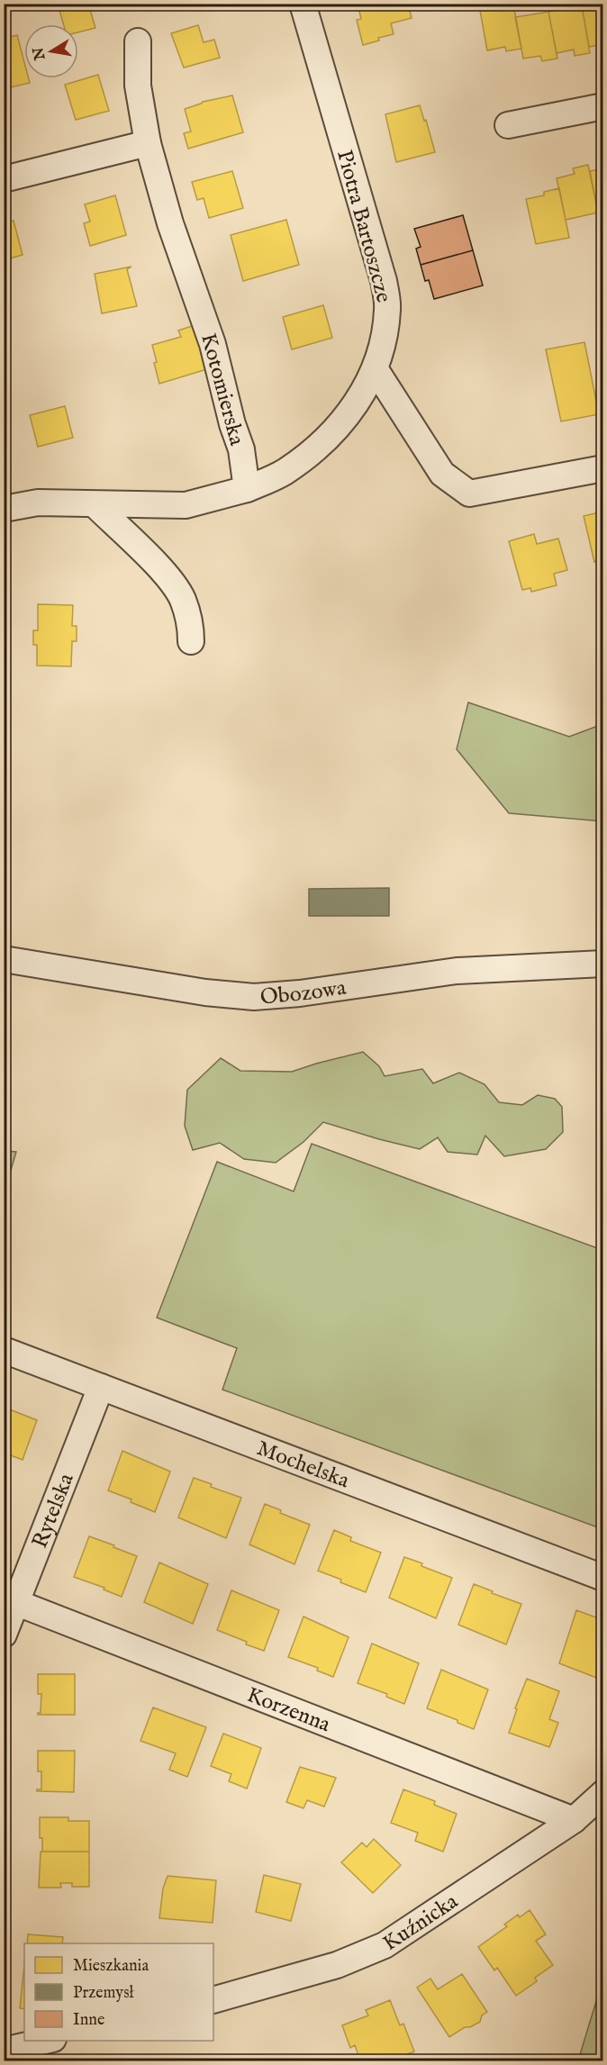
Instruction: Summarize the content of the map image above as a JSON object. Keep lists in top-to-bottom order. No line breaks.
{"streets":{"street":["Piotra Bartoszcze","Kotomierska","Obozowa","Mochelska","Rytelska","Korzenna","Kuźnicka"]},"crossings":[["Piotra Bartoszcze","Kotomierska"],["Mochelska","Rytelska"],["Rytelska","Korzenna"],["Korzenna","Kuźnicka"]],"legend":["Mieszkania","Przemysł","Inne"],"north":"left"}
